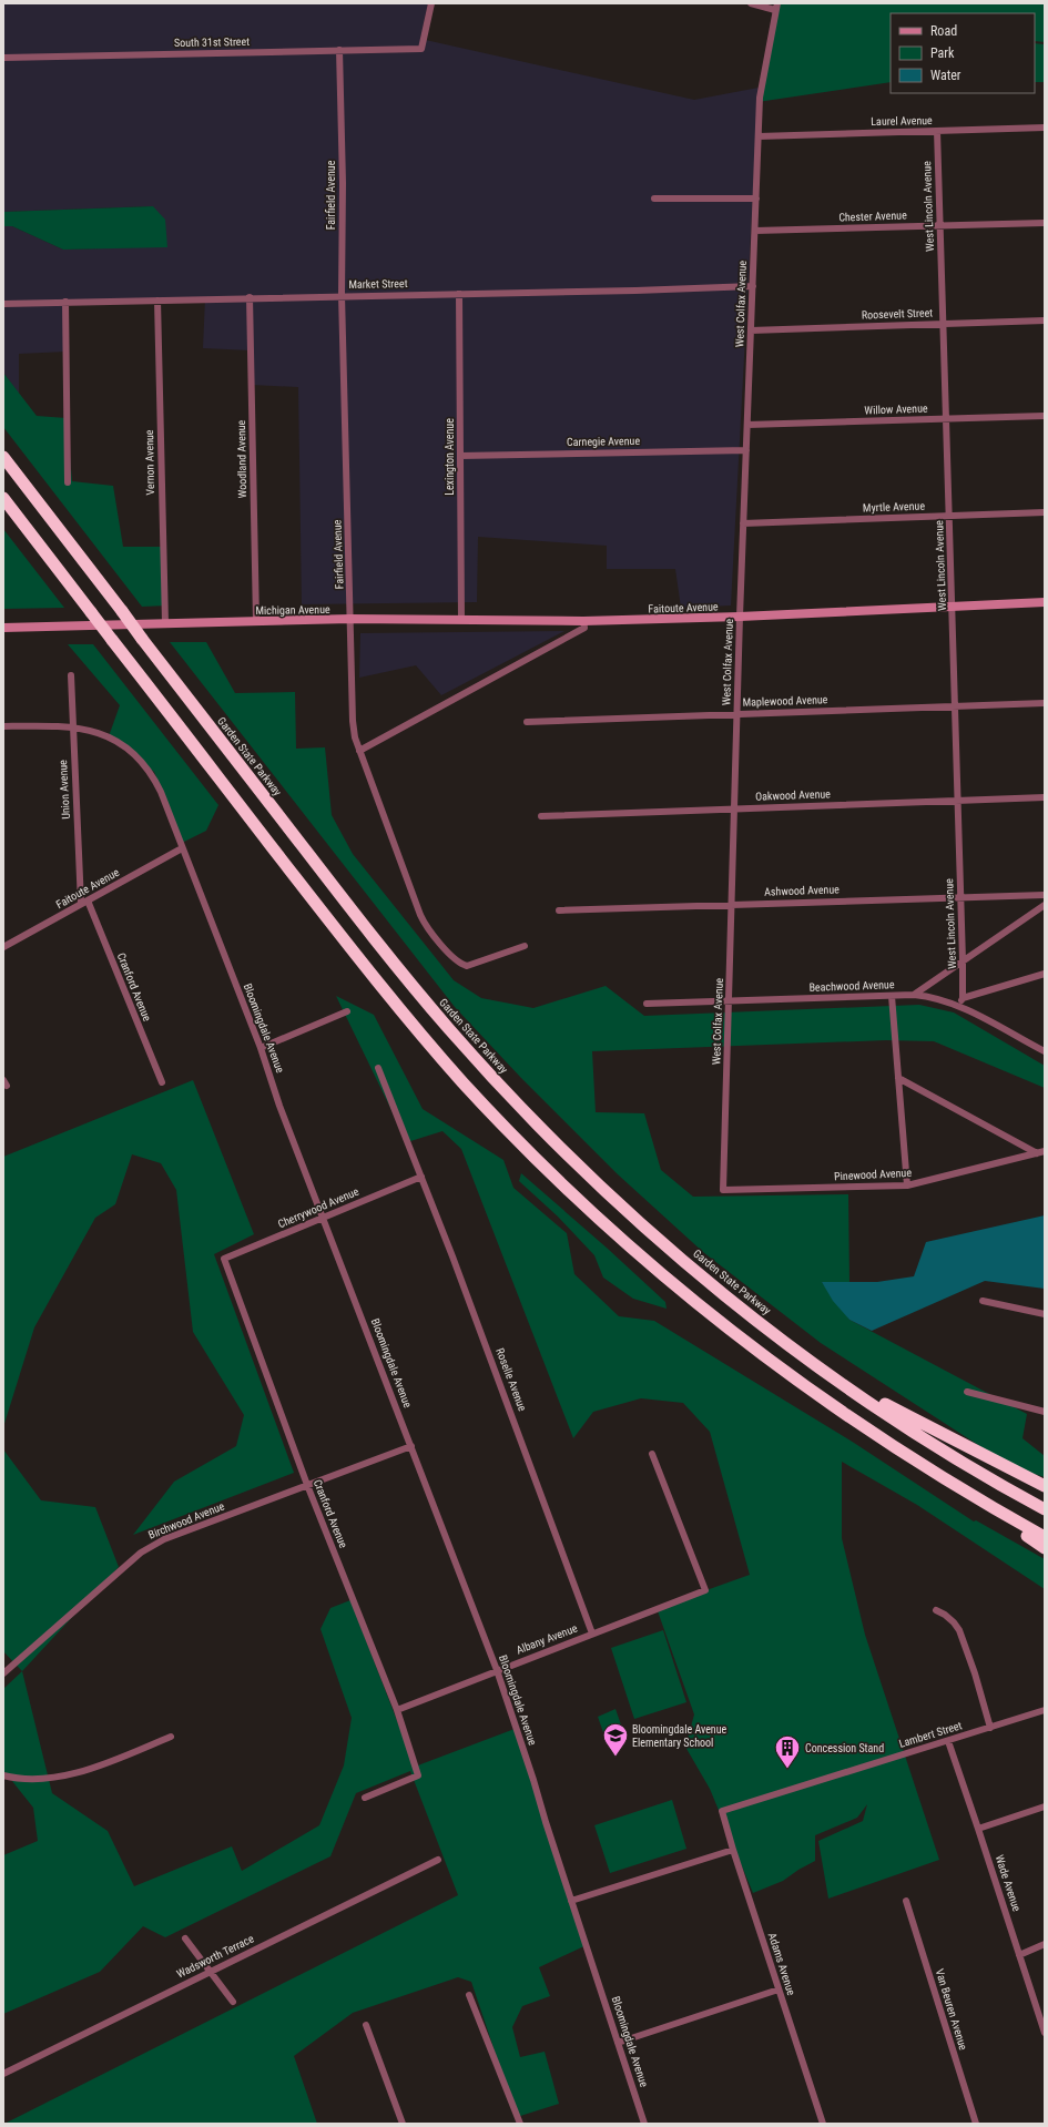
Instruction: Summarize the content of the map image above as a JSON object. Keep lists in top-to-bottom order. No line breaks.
{"streets":{"highway":["Garden State Parkway"],"street":["South 31st Street","Laurel Avenue","Fairfield Avenue","West Lincoln Avenue","Chester Avenue","Market Street","West Colfax Avenue","Roosevelt Street","Willow Avenue","Carnegie Avenue","Lexington Avenue","Woodland Avenue","Vernon Avenue","Myrtle Avenue","Faitoute Avenue","Michigan Avenue","Maplewood Avenue","Union Avenue","Oakwood Avenue","Ashwood Avenue","Beachwood Avenue","Cranford Avenue","Bloomingdale Avenue","Pinewood Avenue","Cherrywood Avenue","Roselle Avenue","Birchwood Avenue","Albany Avenue","Lambert Street","Wade Avenue","Wadsworth Terrace","Adams Avenue","Van Beuren Avenue"]},"crossings":[["South 31st Street","Fairfield Avenue"],["Laurel Avenue","West Lincoln Avenue"],["Laurel Avenue","West Colfax Avenue"],["Fairfield Avenue","Market Street"],["Fairfield Avenue","Michigan Avenue"],["West Lincoln Avenue","Chester Avenue"],["West Lincoln Avenue","Roosevelt Street"],["West Lincoln Avenue","Willow Avenue"],["West Lincoln Avenue","Myrtle Avenue"],["West Lincoln Avenue","Faitoute Avenue"],["West Lincoln Avenue","Maplewood Avenue"],["West Lincoln Avenue","Oakwood Avenue"],["West Lincoln Avenue","Ashwood Avenue"],["Chester Avenue","West Colfax Avenue"],["Market Street","West Colfax Avenue"],["Market Street","Lexington Avenue"],["Market Street","Woodland Avenue"],["Market Street","Vernon Avenue"],["West Colfax Avenue","Roosevelt Street"],["West Colfax Avenue","Willow Avenue"],["West Colfax Avenue","Carnegie Avenue"],["West Colfax Avenue","Myrtle Avenue"],["West Colfax Avenue","Faitoute Avenue"],["West Colfax Avenue","Maplewood Avenue"],["West Colfax Avenue","Oakwood Avenue"],["West Colfax Avenue","Ashwood Avenue"],["West Colfax Avenue","Beachwood Avenue"],["West Colfax Avenue","Pinewood Avenue"],["Carnegie Avenue","Lexington Avenue"],["Lexington Avenue","Michigan Avenue"],["Woodland Avenue","Michigan Avenue"],["Vernon Avenue","Michigan Avenue"],["Faitoute Avenue","Michigan Avenue"],["Faitoute Avenue","Union Avenue"],["Faitoute Avenue","Cranford Avenue"],["Faitoute Avenue","Bloomingdale Avenue"],["Union Avenue","Cranford Avenue"],["Union Avenue","Bloomingdale Avenue"],["Cranford Avenue","Cherrywood Avenue"],["Cranford Avenue","Birchwood Avenue"],["Cranford Avenue","Albany Avenue"],["Bloomingdale Avenue","Cherrywood Avenue"],["Bloomingdale Avenue","Birchwood Avenue"],["Bloomingdale Avenue","Albany Avenue"],["Cherrywood Avenue","Roselle Avenue"],["Roselle Avenue","Albany Avenue"],["Lambert Street","Wade Avenue"],["Lambert Street","Adams Avenue"]],"places":{"school or university":["Bloomingdale Avenue Elementary School"],"building":["Concession Stand"]},"legend":["Road","Park","Water"]}
